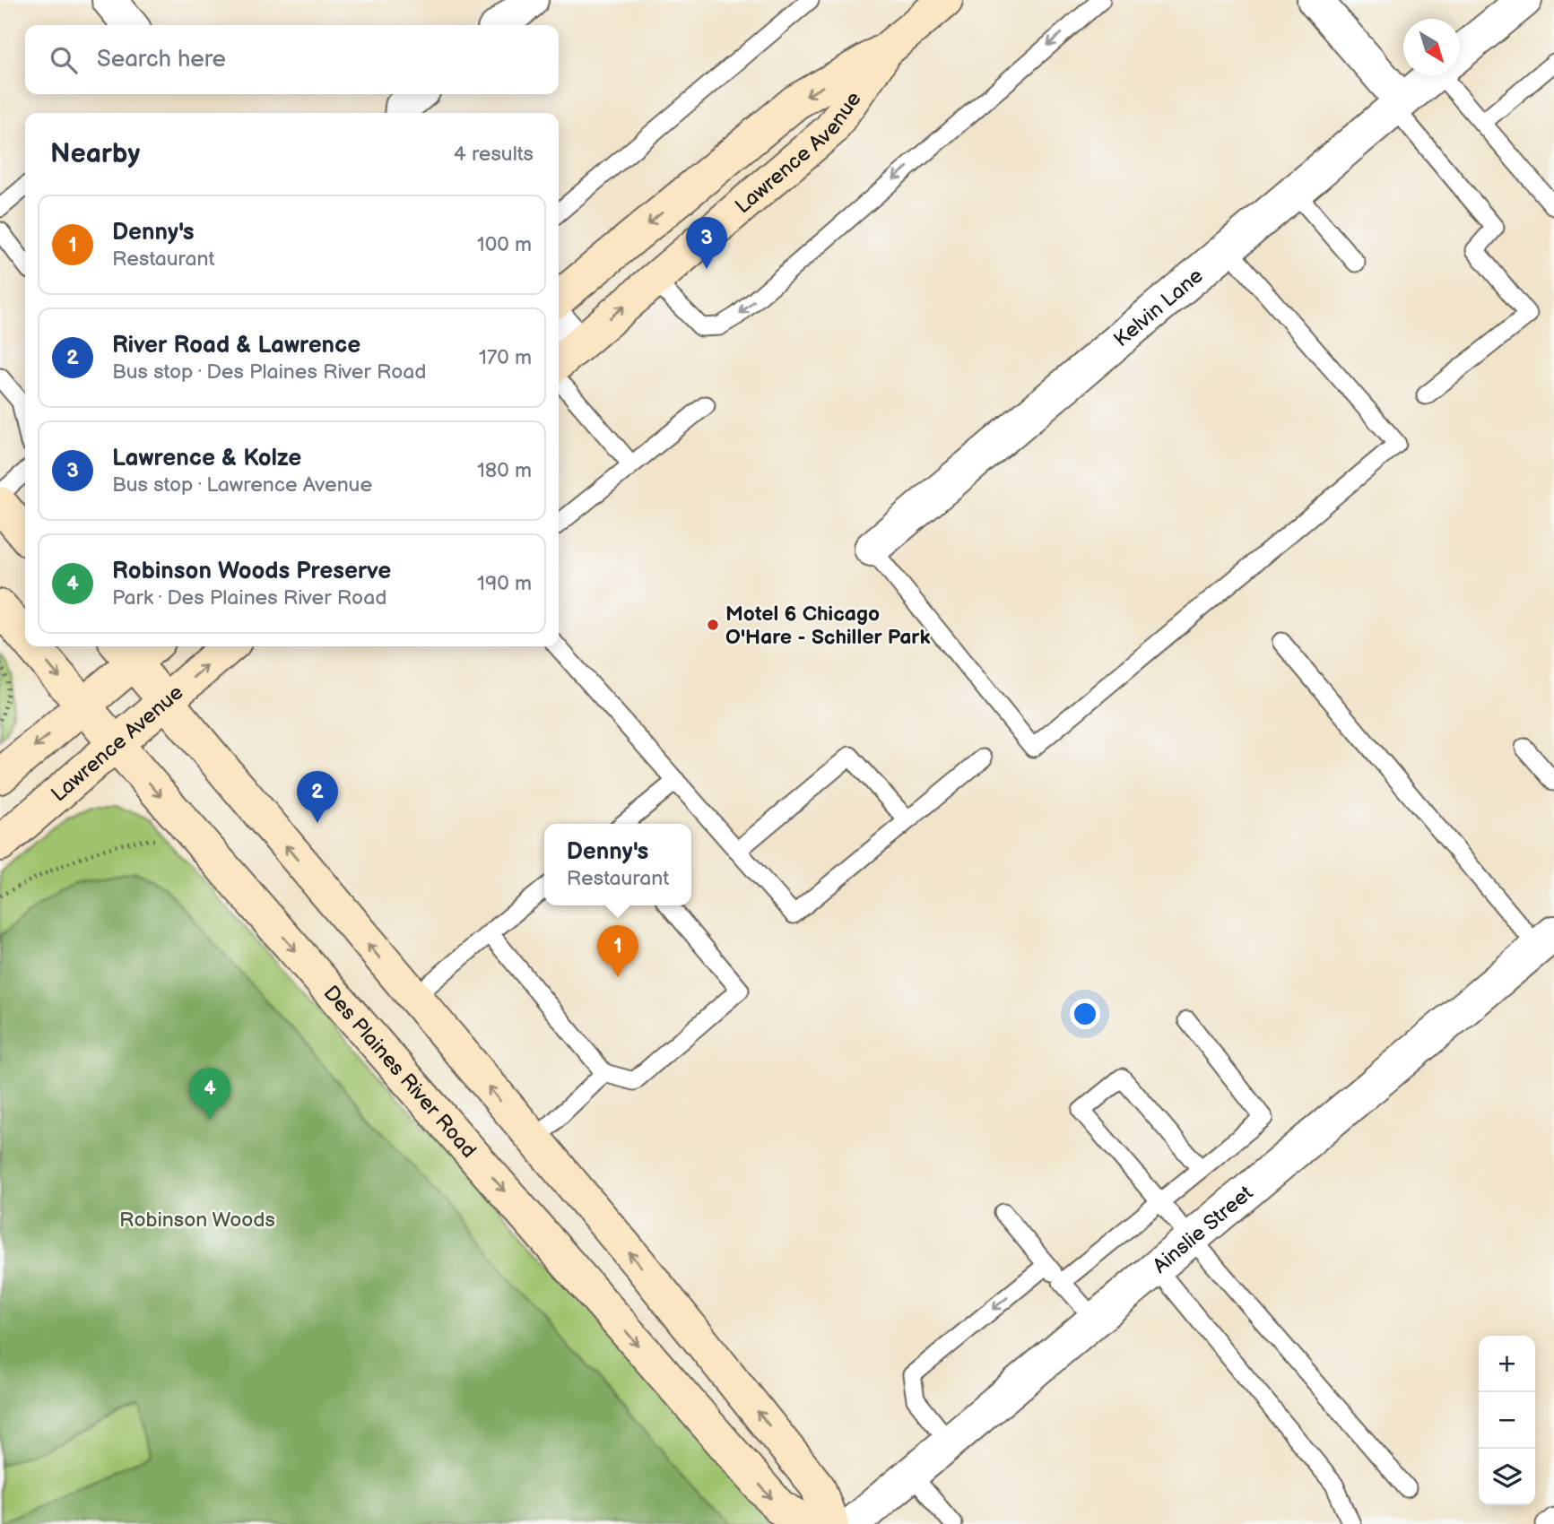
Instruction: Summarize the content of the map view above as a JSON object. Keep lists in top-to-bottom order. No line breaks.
{"streets":{"main road":["Lawrence Avenue","Des Plaines River Road"],"street":["Kelvin Lane","Ainslie Street"]},"crossings":[["Lawrence Avenue","Des Plaines River Road"]],"parks":["Robinson Woods"],"places":["Motel 6 Chicago O'Hare - Schiller Park"],"north":"bottom right","page":{"search":"Search here","heading":["Nearby","4 results"],"list":[{"mark":"1","name":"Denny's","note":"Restaurant","value":"100 m"},{"mark":"2","name":"River Road & Lawrence","note":"Bus stop · Des Plaines River Road","value":"170 m"},{"mark":"3","name":"Lawrence & Kolze","note":"Bus stop · Lawrence Avenue","value":"180 m"},{"mark":"4","name":"Robinson Woods Preserve","note":"Park · Des Plaines River Road","value":"190 m"}],"pins":["3","2","1","4"],"popup":["Denny's","Restaurant"],"map_buttons":["+","−"]}}
